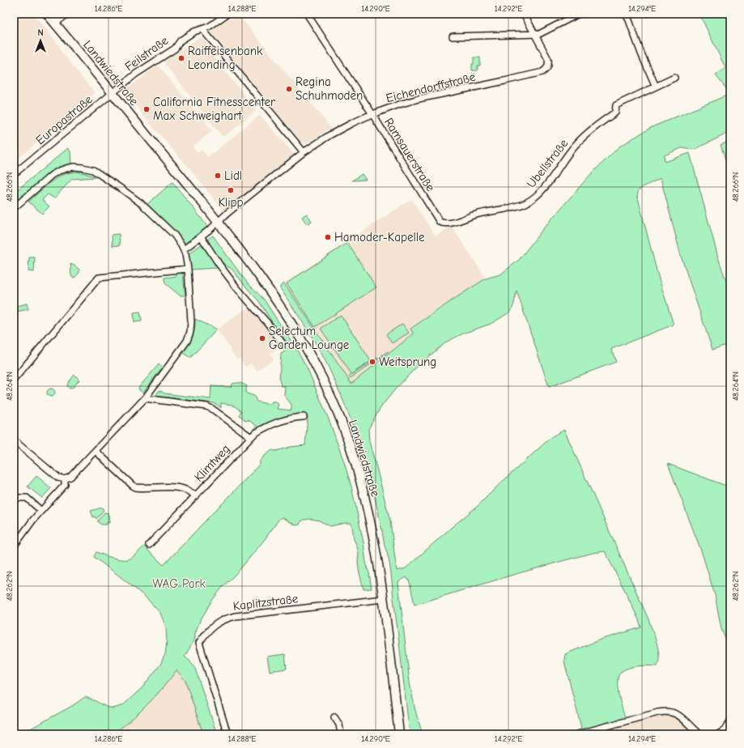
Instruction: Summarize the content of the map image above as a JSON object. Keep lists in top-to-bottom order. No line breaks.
{"streets":{"main road":["Landwiedstraße"],"street":["Feilstraße","Eichendorffstraße","Europastraße","Ramsauerstraße","Ubellstraße","Klimtweg","Kaplitzstraße"]},"crossings":[["Feilstraße","Landwiedstraße"],["Feilstraße","Europastraße"],["Landwiedstraße","Eichendorffstraße"],["Landwiedstraße","Europastraße"],["Landwiedstraße","Kaplitzstraße"],["Eichendorffstraße","Ramsauerstraße"],["Ramsauerstraße","Ubellstraße"]],"parks":["WAG Park"],"places":["Raiffeisenbank Leonding","Regina Schuhmoden","California Fitnesscenter Max Schweighart","Lidl","Klipp","Hamoder-Kapelle","Selectum Garden Lounge","Weitsprung"],"north":"top","coordinates":["14.286°E","14.288°E","14.290°E","14.292°E","14.294°E","48.266°N","48.264°N","48.262°N"]}
